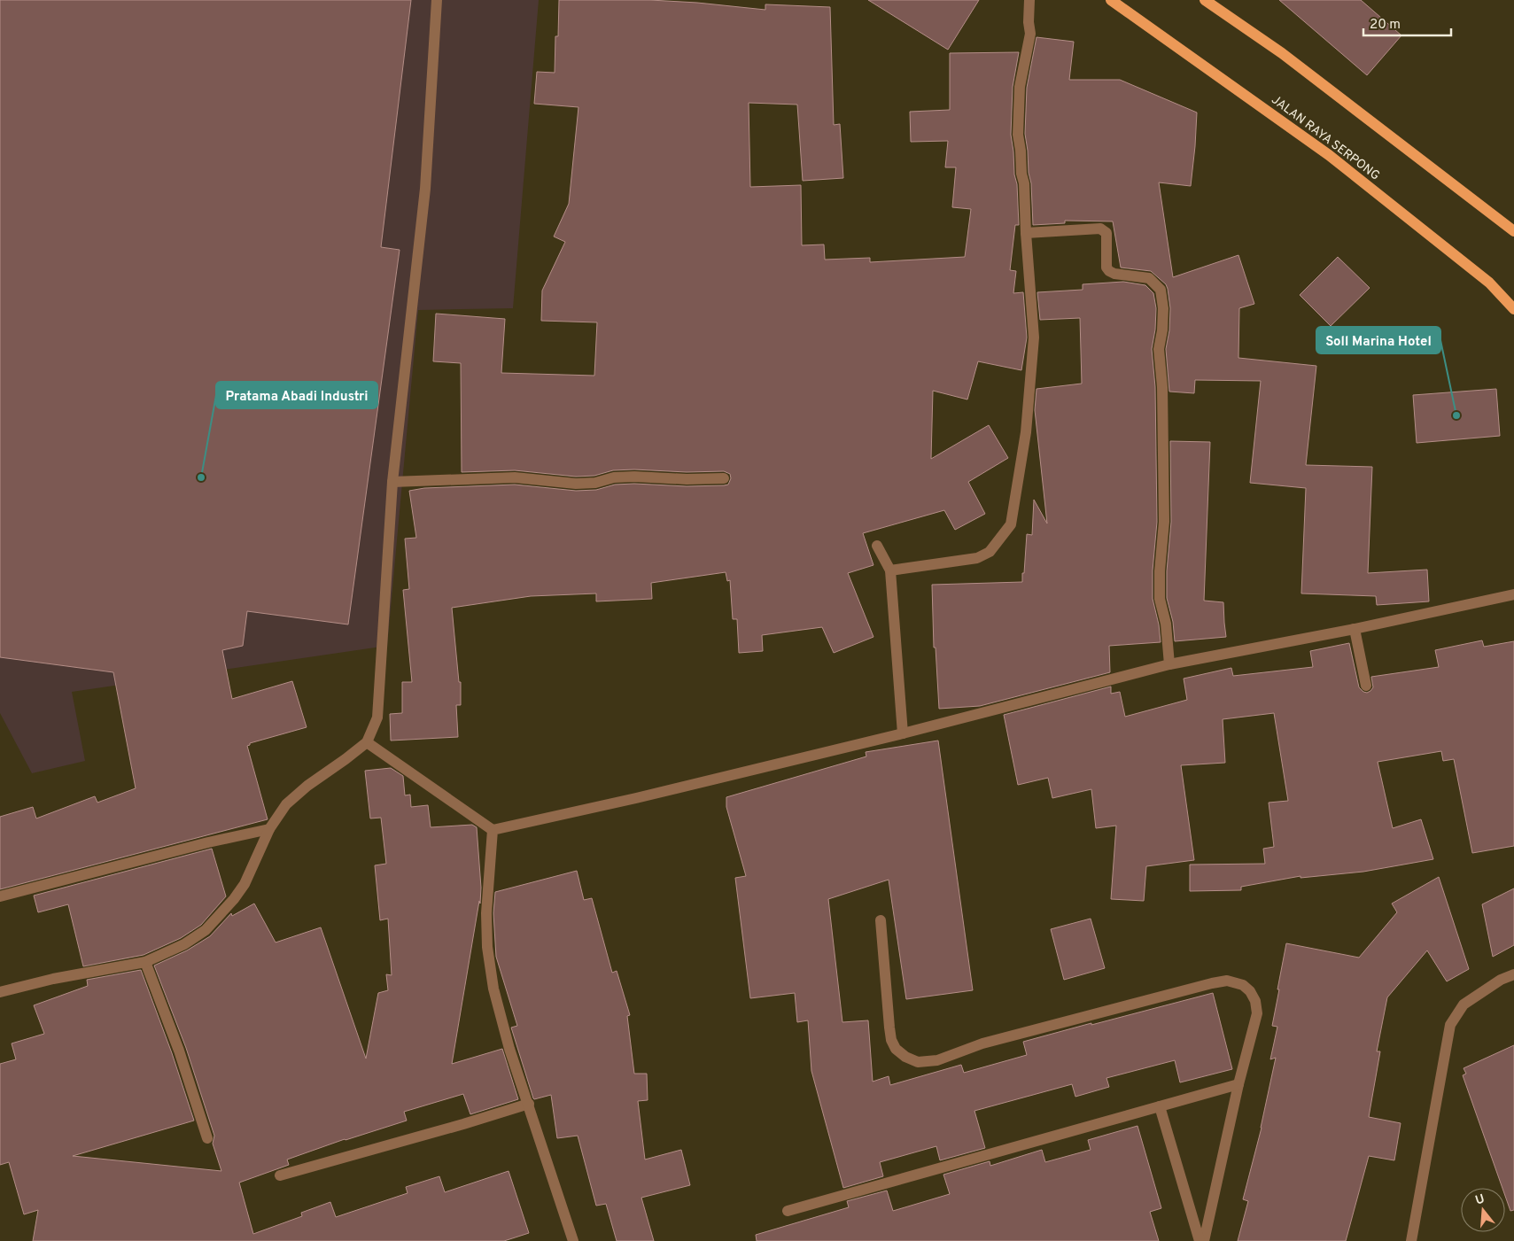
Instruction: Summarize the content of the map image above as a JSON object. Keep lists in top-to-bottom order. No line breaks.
{"streets":{"main road":["JALAN RAYA SERPONG"]},"places":["Soll Marina Hotel","Pratama Abadi Industri"],"scale_bar":"20 m","north":"top"}
